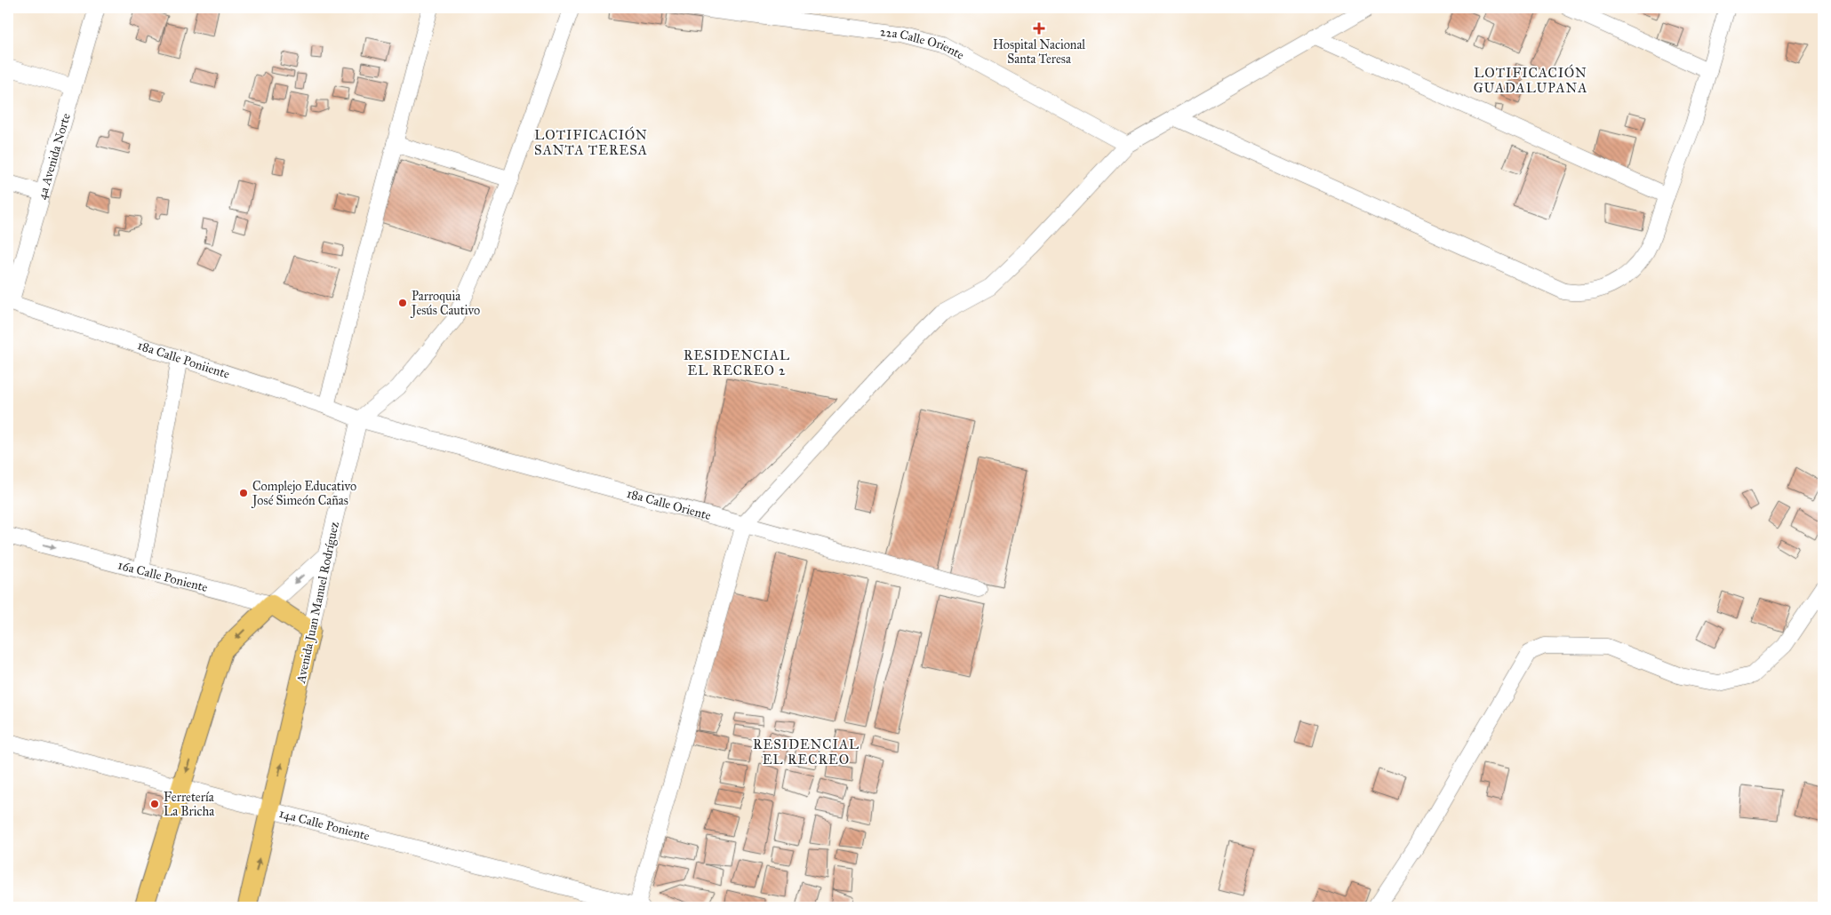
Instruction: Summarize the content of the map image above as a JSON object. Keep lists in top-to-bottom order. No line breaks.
{"streets":{"main road":["16a Calle Poniente","Avenida Juan Manuel Rodríguez"],"street":["22a Calle Oriente","4a Avenida Norte","18a Calle Poniiente","18a Calle Oriente","14a Calle Poniente"]},"crossings":[["4a Avenida Norte","18a Calle Poniiente"],["18a Calle Poniiente","18a Calle Oriente"],["18a Calle Poniiente","Avenida Juan Manuel Rodríguez"],["18a Calle Oriente","Avenida Juan Manuel Rodríguez"],["16a Calle Poniente","Avenida Juan Manuel Rodríguez"],["Avenida Juan Manuel Rodríguez","14a Calle Poniente"]],"one_way":["16a Calle Poniente","Avenida Juan Manuel Rodríguez"],"districts":["LOTIFICACIÓN GUADALUPANA","LOTIFICACIÓN SANTA TERESA","RESIDENCIAL EL RECREO 2","RESIDENCIAL EL RECREO"],"places":{"health":["Hospital Nacional Santa Teresa"],"other":["Parroquia Jesús Cautivo","Complejo Educativo José Simeón Cañas","Ferretería La Bricha"]}}
